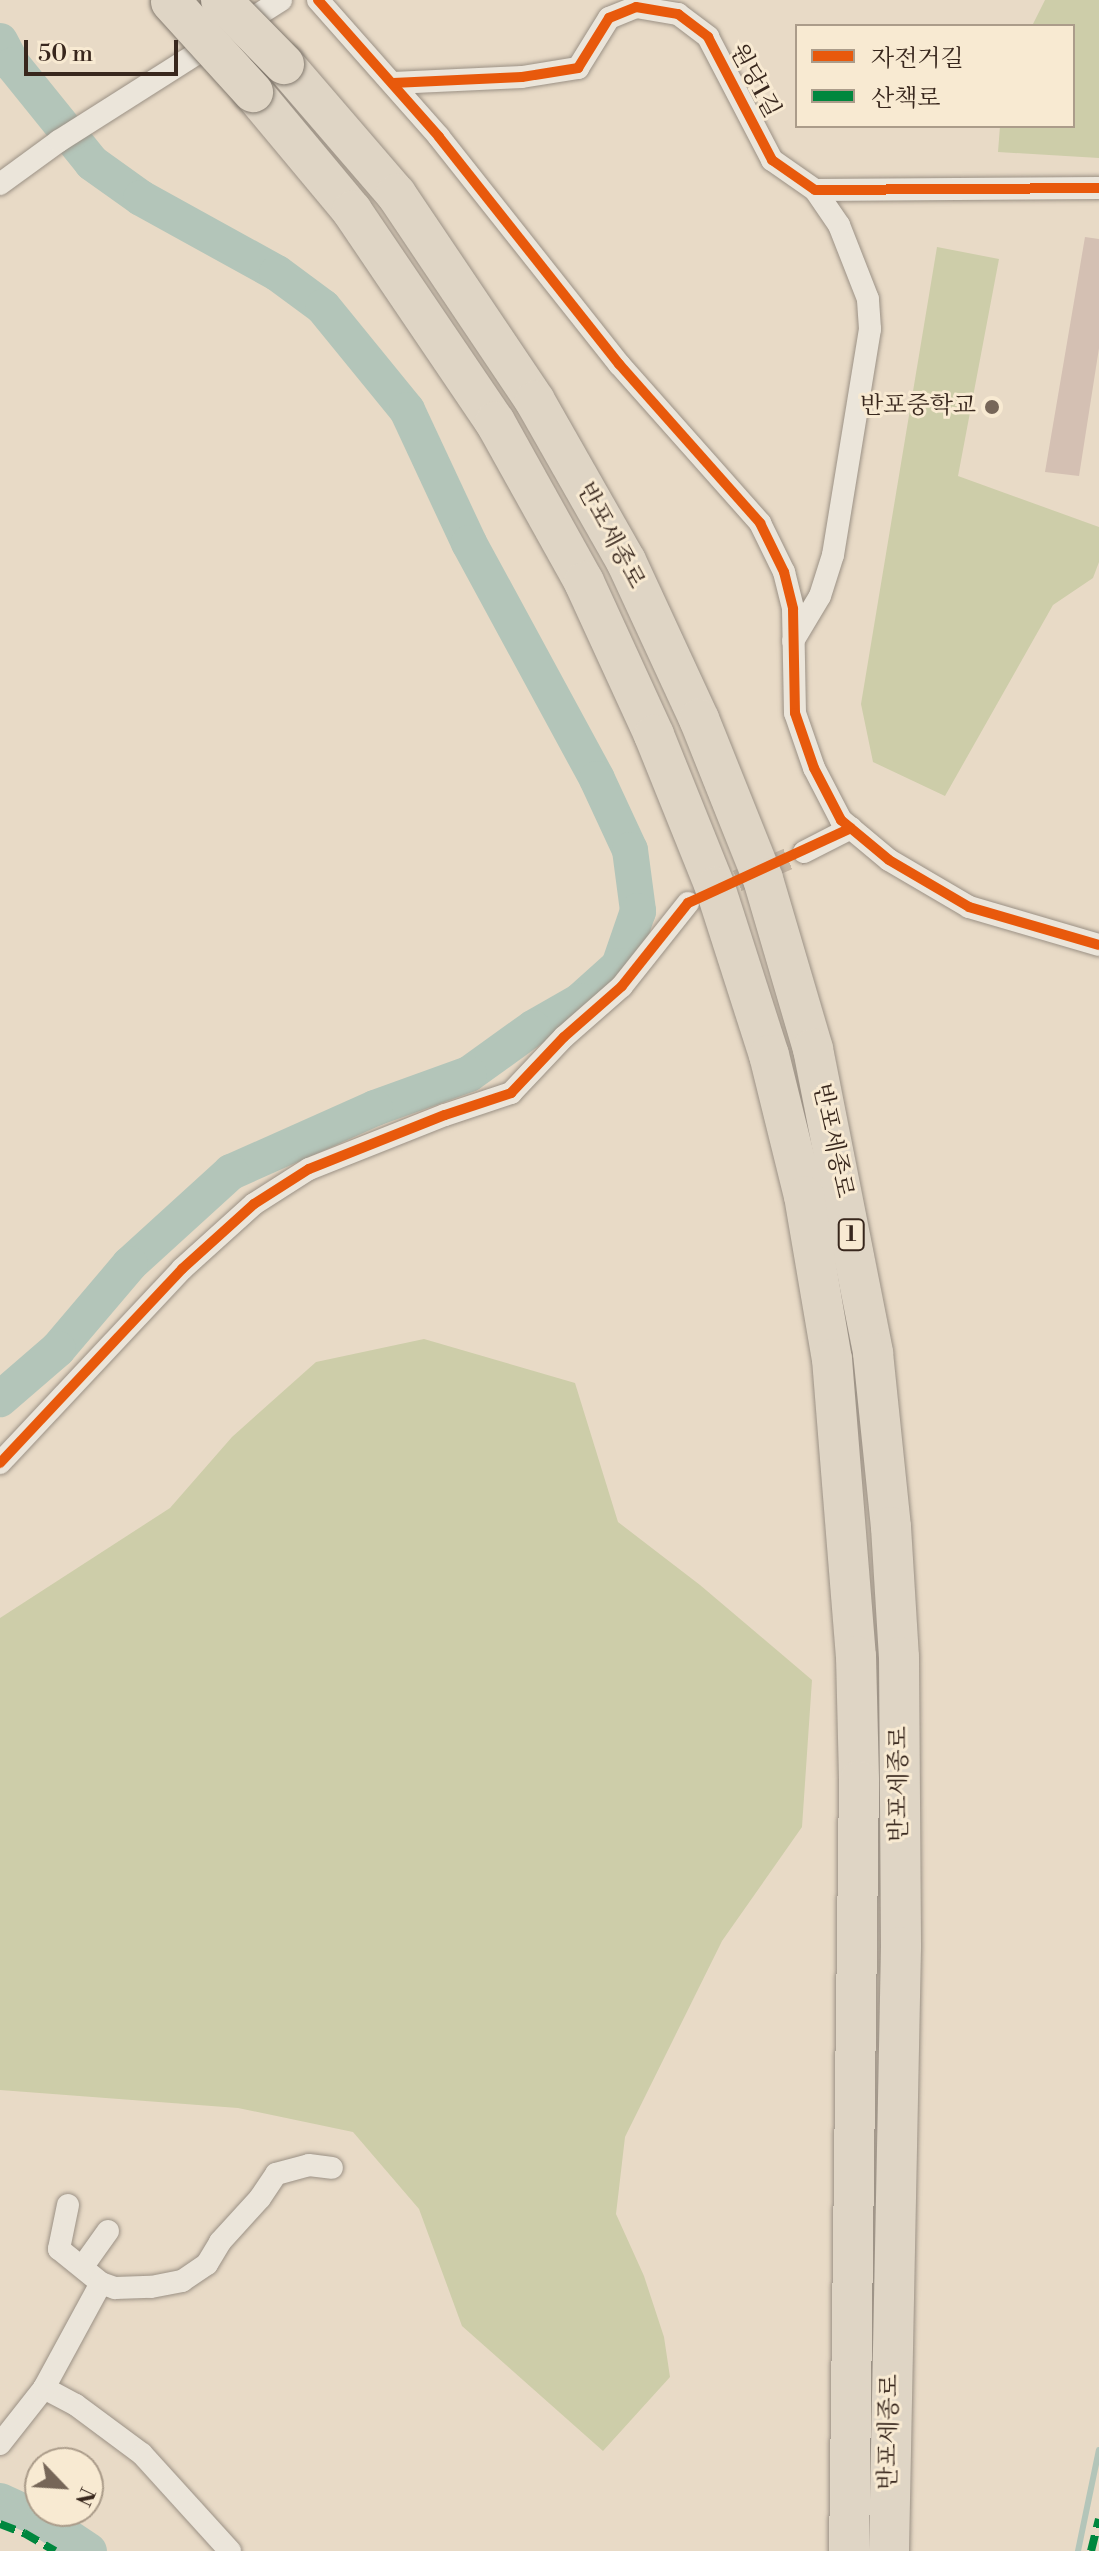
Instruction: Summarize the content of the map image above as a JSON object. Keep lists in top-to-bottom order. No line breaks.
{"streets":{"highway":["반포세종로","1"],"street":["원당1길"]},"places":["반포중학교"],"legend":["자전거길","산책로"],"scale_bar":"50 m","north":"bottom right"}
